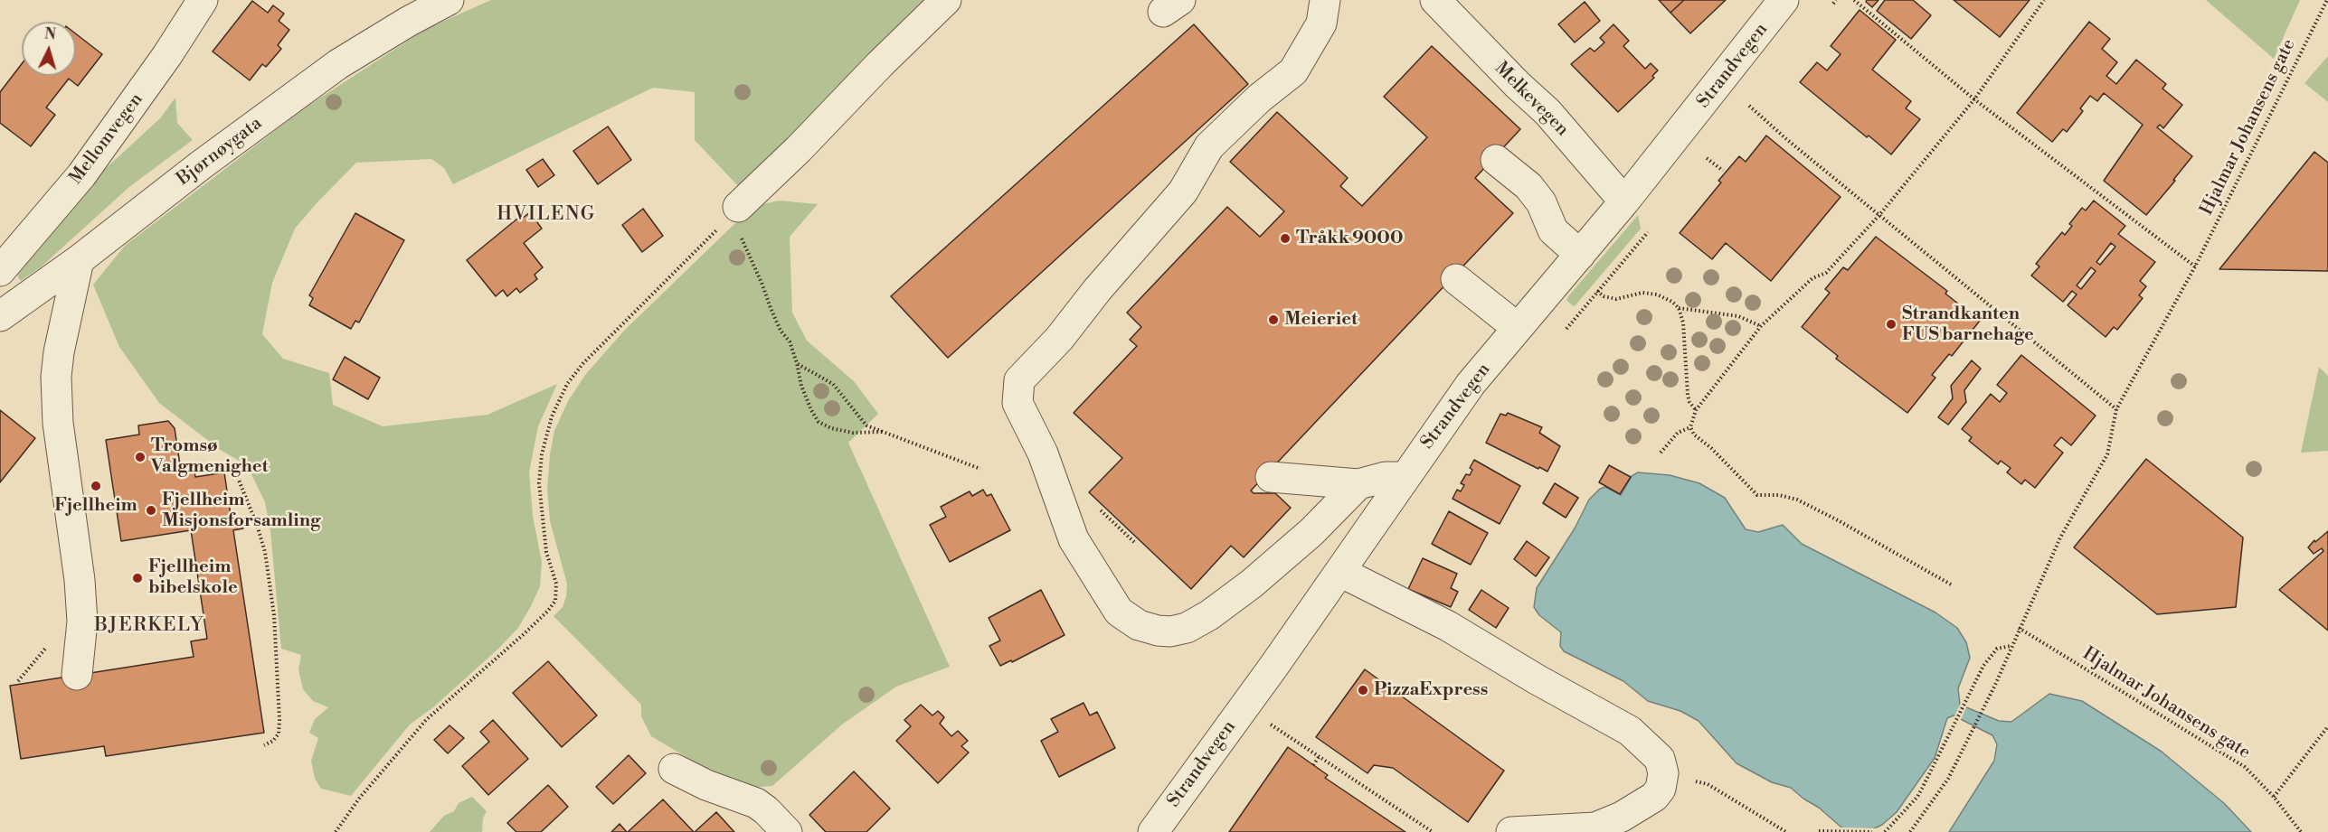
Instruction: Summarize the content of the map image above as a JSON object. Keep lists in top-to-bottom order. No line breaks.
{"streets":{"street":["Strandvegen","Melkevegen","Mellomvegen","Bjørnøygata"],"path":["Hjalmar Johansens gate"]},"crossings":[["Strandvegen","Melkevegen"]],"districts":["HVILENG","BJERKELY"],"places":["Tråkk 9000","Meieriet","Strandkanten FUS barnehage","Tromsø Valgmenighet","Fjellheim","Fjellheim Misjonsforsamling","Fjellheim bibelskole","PizzaExpress"],"north":"top"}
